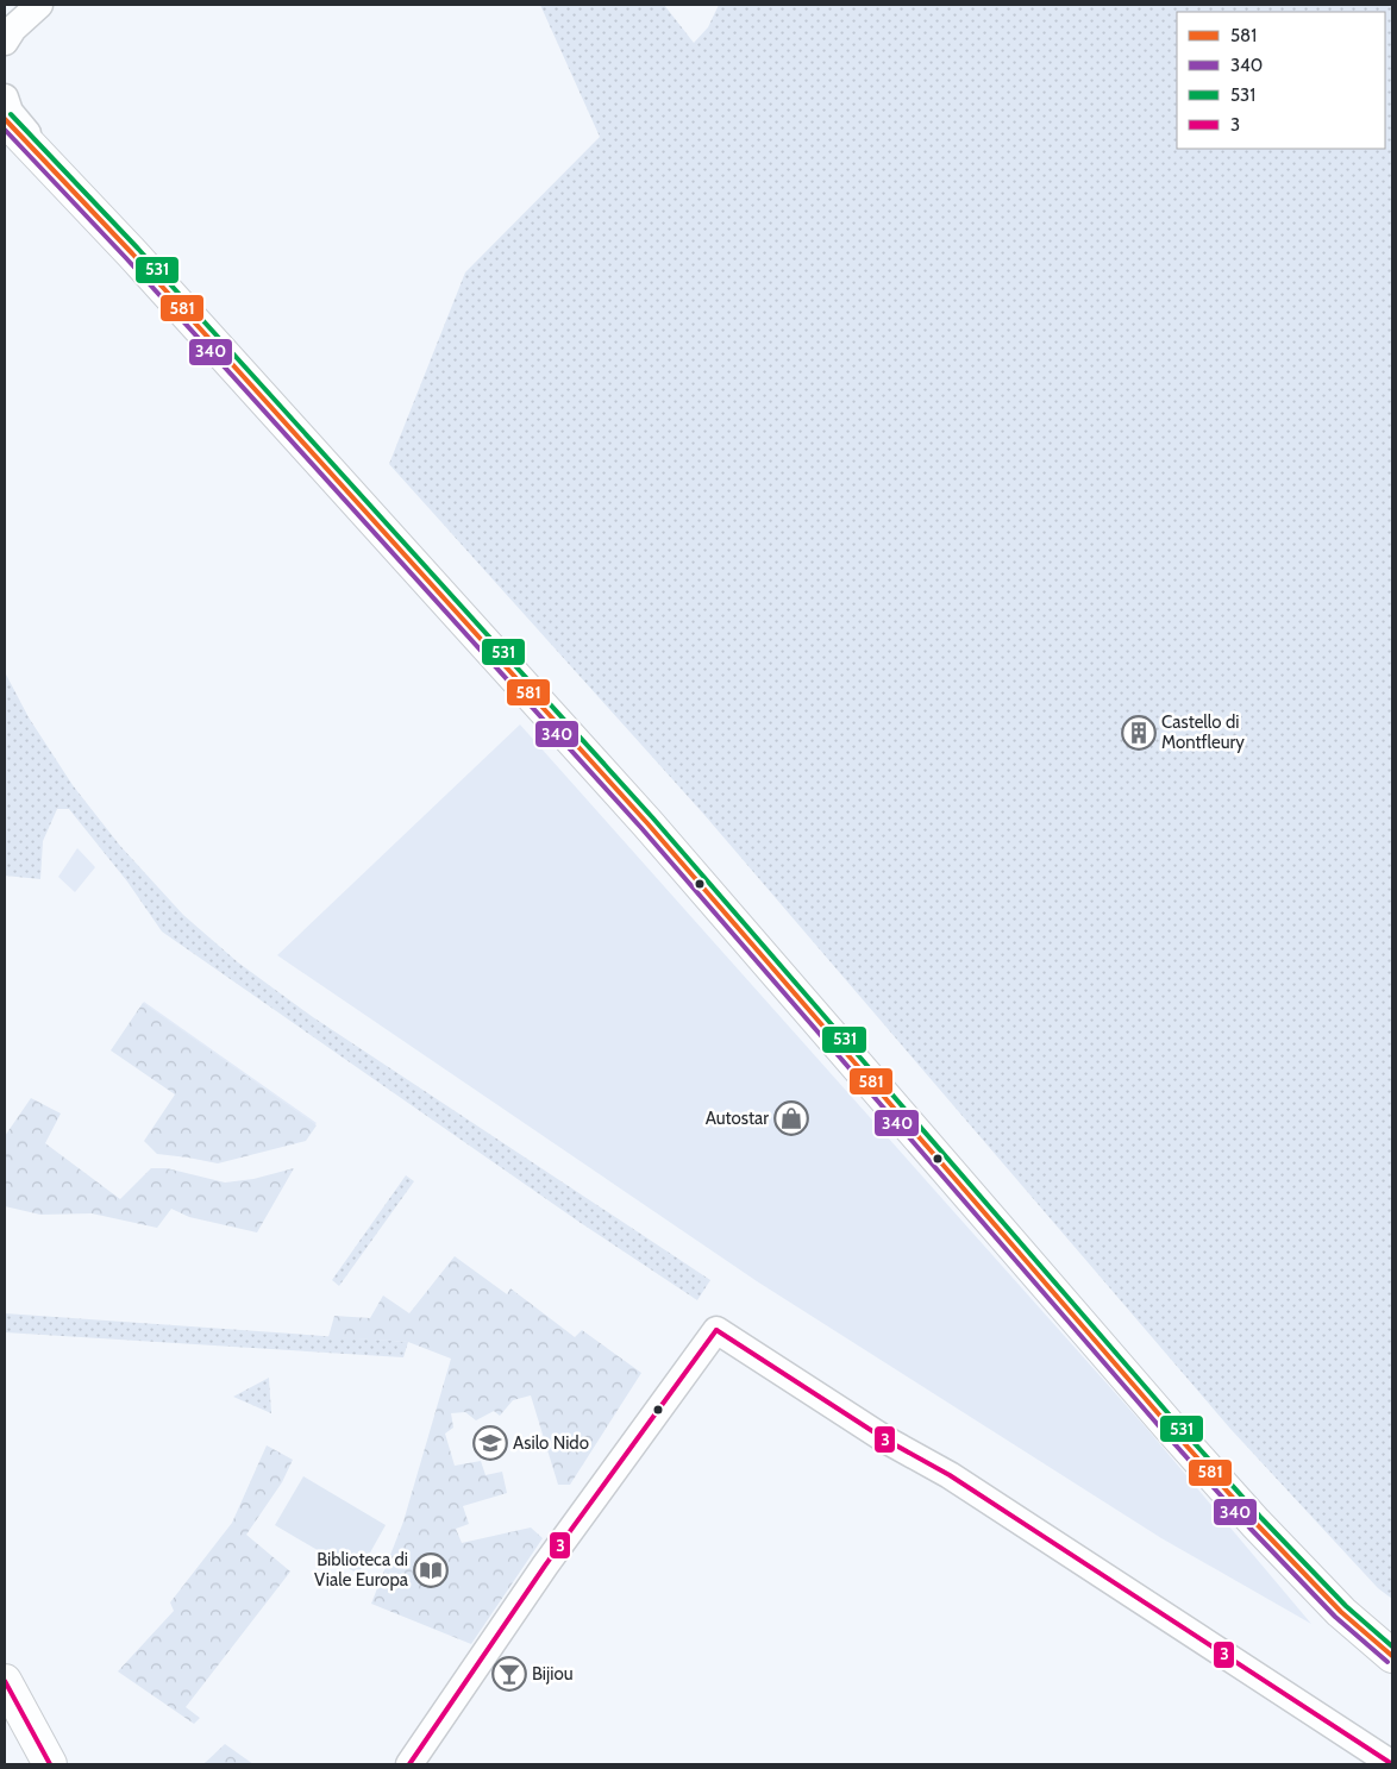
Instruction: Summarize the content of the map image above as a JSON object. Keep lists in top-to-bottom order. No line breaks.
{"places":{"building":["Castello di Montfleury"],"shop":["Autostar"],"school or university":["Asilo Nido"],"library":["Biblioteca di Viale Europa"],"bar":["Bijiou"]},"lines":["transit line 531","transit line 581","transit line 340","transit line 3"],"legend":["581","340","531","3"]}
